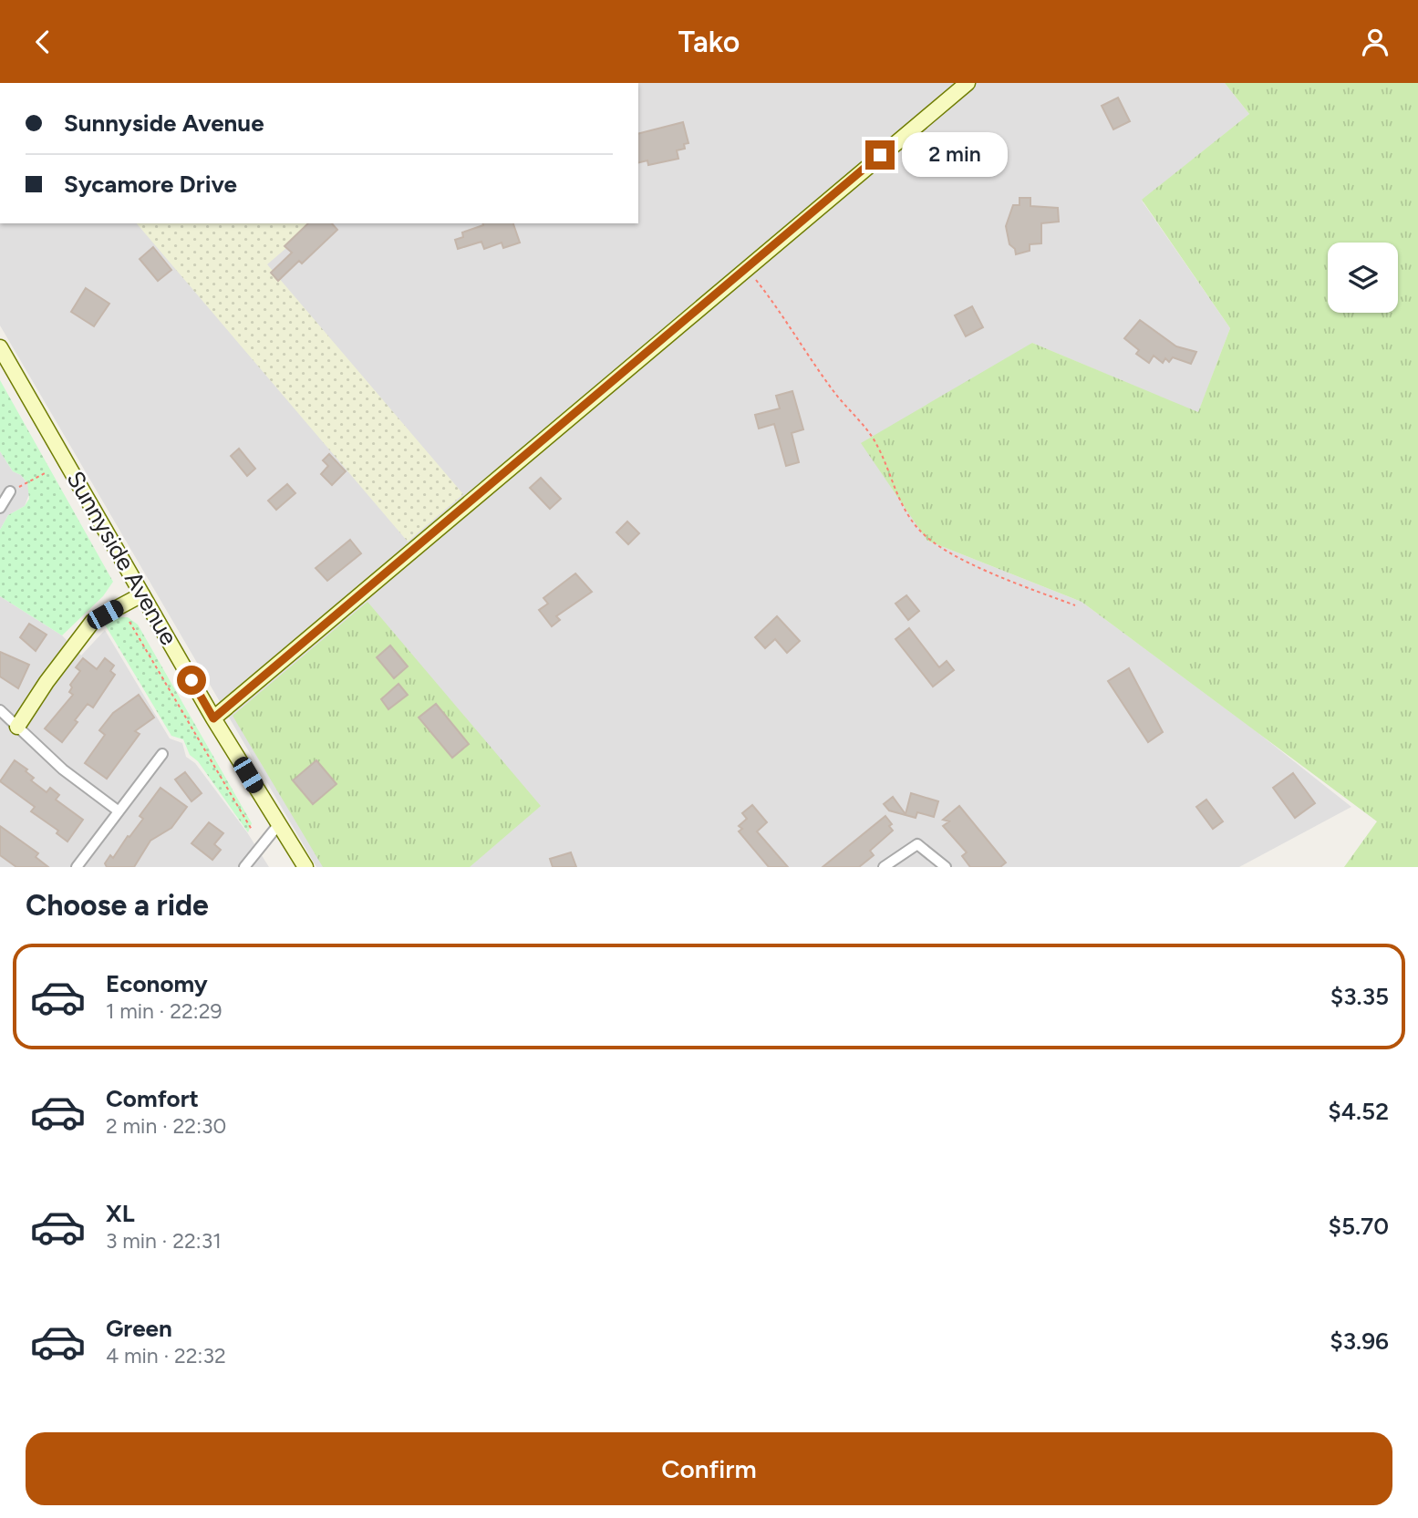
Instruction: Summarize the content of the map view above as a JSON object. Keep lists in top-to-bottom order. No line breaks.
{"streets":{"street":["Sunnyside Avenue"]},"page":{"header":"Tako","banner":["Sunnyside Avenue","Sycamore Drive"],"bubble":"2 min","heading":"Choose a ride","list":[{"name":"Economy","note":"1 min · 22:29","value":"$3.35"},{"name":"Comfort","note":"2 min · 22:30","value":"$4.52"},{"name":"XL","note":"3 min · 22:31","value":"$5.70"},{"name":"Green","note":"4 min · 22:32","value":"$3.96"}],"buttons":"Confirm"}}
